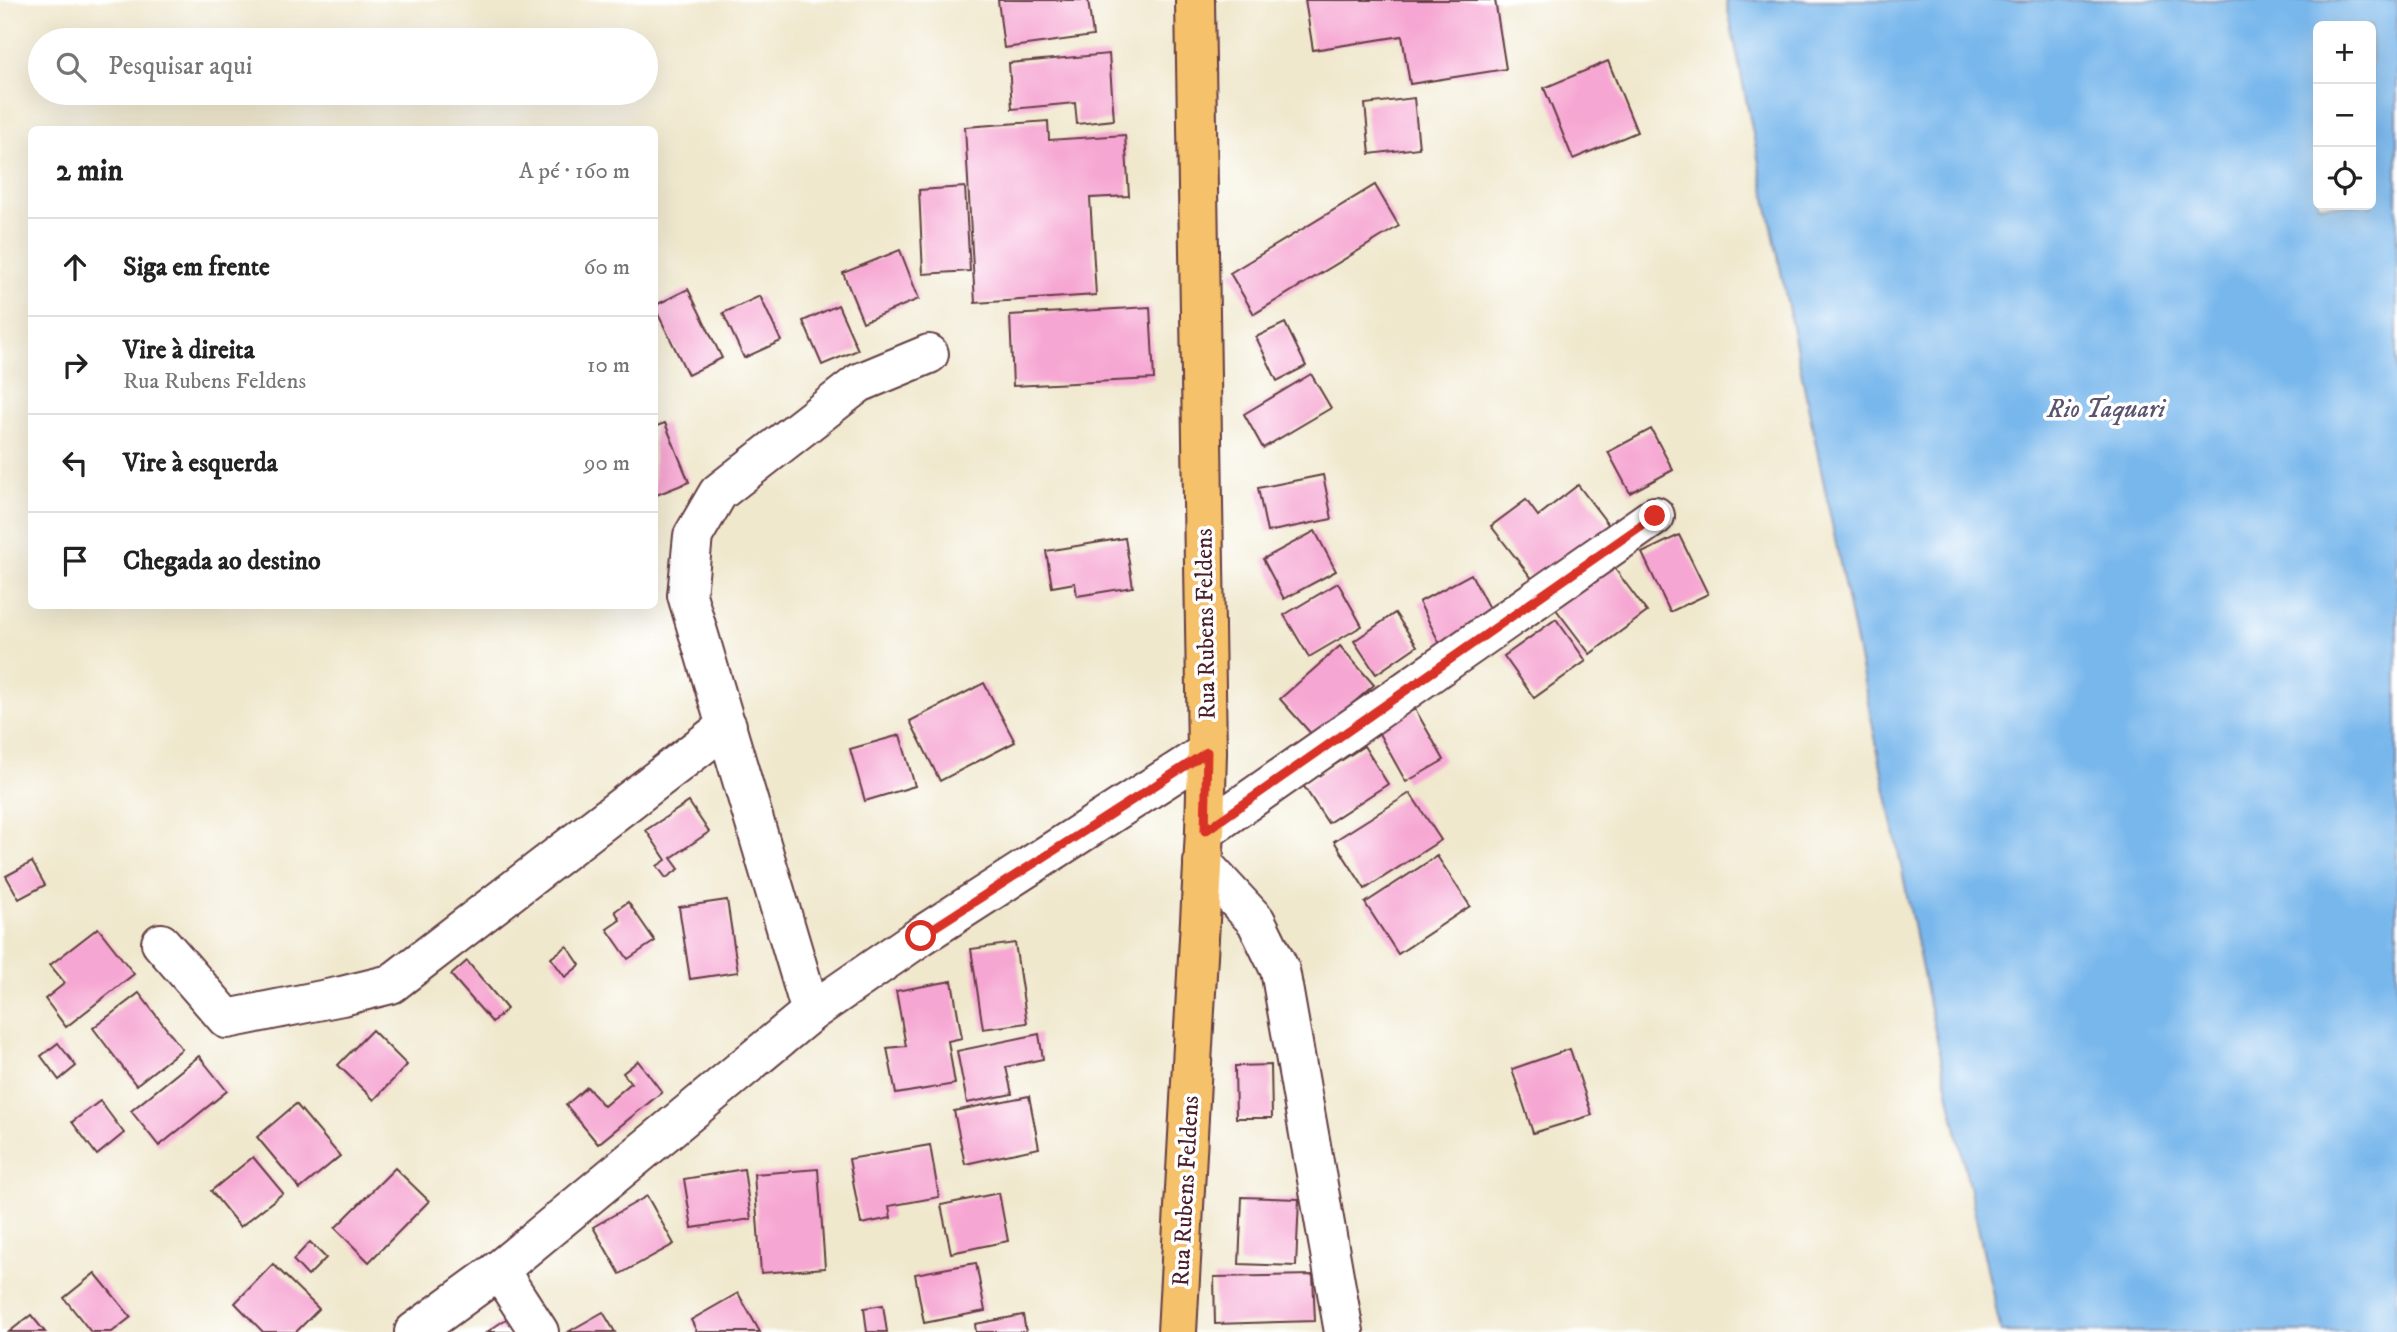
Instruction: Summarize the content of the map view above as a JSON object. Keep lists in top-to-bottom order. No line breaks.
{"streets":{"main road":["Rua Rubens Feldens"]},"water":["Rio Taquari"],"page":{"map_buttons":["+","−"],"search":"Pesquisar aqui","heading":["2 min","A pé · 160 m"],"list":[["Siga em frente","60 m"],["Vire à direita","Rua Rubens Feldens","10 m"],["Vire à esquerda","90 m"],"Chegada ao destino"]}}
